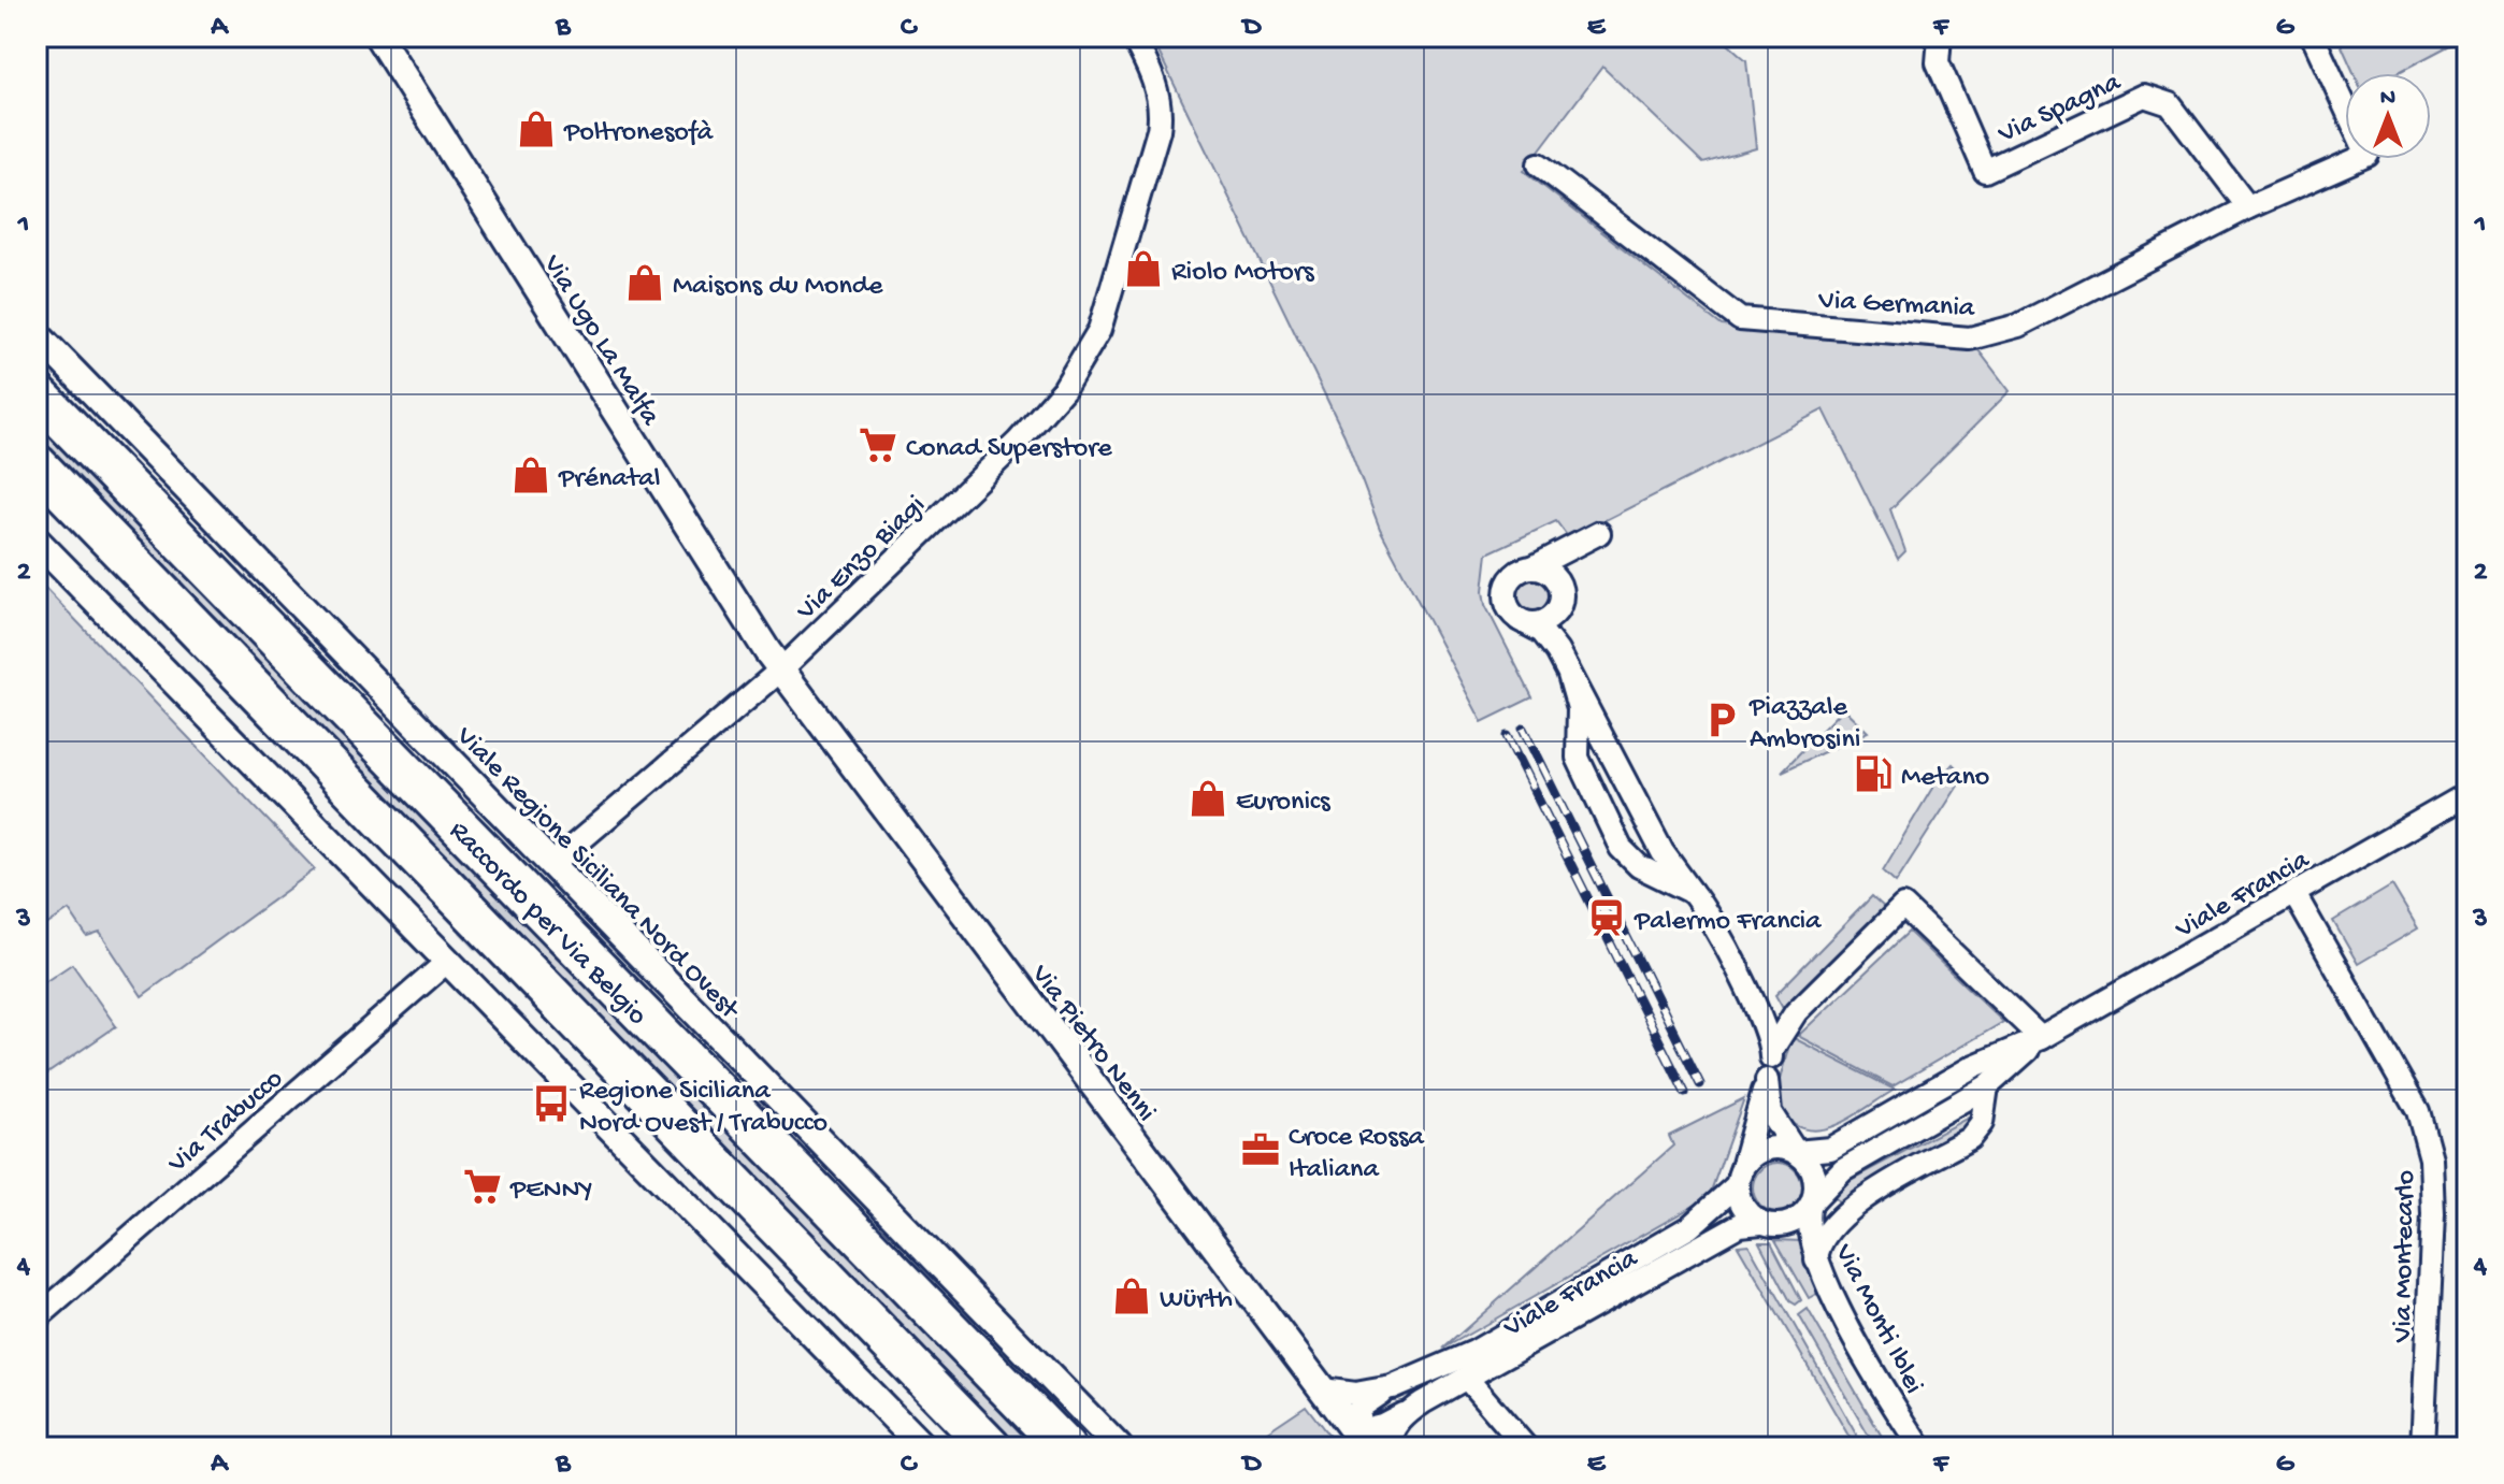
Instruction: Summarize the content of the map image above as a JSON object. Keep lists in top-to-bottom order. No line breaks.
{"streets":{"highway":["Raccordo per Via Belgio"],"street":["Via Spagna","Via Germania","Via Ugo La Malfa","Via Enzo Biagi","Viale Regione Siciliana Nord Ovest","Viale Francia","Via Pietro Nenni","Via Trabucco","Via Montecarlo","Via Monti Iblei"]},"crossings":[["Via Spagna","Via Germania"],["Via Ugo La Malfa","Via Enzo Biagi"],["Via Ugo La Malfa","Via Pietro Nenni"],["Via Enzo Biagi","Viale Regione Siciliana Nord Ovest"],["Via Enzo Biagi","Via Pietro Nenni"],["Viale Francia","Via Pietro Nenni"],["Viale Francia","Via Montecarlo"],["Viale Francia","Via Monti Iblei"]],"places":{"shop":["Poltronesofà","Riolo Motors","Maisons du Monde","Prénatal","Euronics","Würth"],"supermarket":["Conad Superstore","PENNY"],"parking":["Piazzale Ambrosini"],"fuel station":["Metano"],"station":["Palermo Francia"],"bus stop":["Regione Siciliana Nord Ovest / Trabucco"],"office":["Croce Rossa Italiana"]},"north":"top","grid":{"columns":["A","B","C","D","E","F","G"],"rows":["1","2","3","4"]}}
